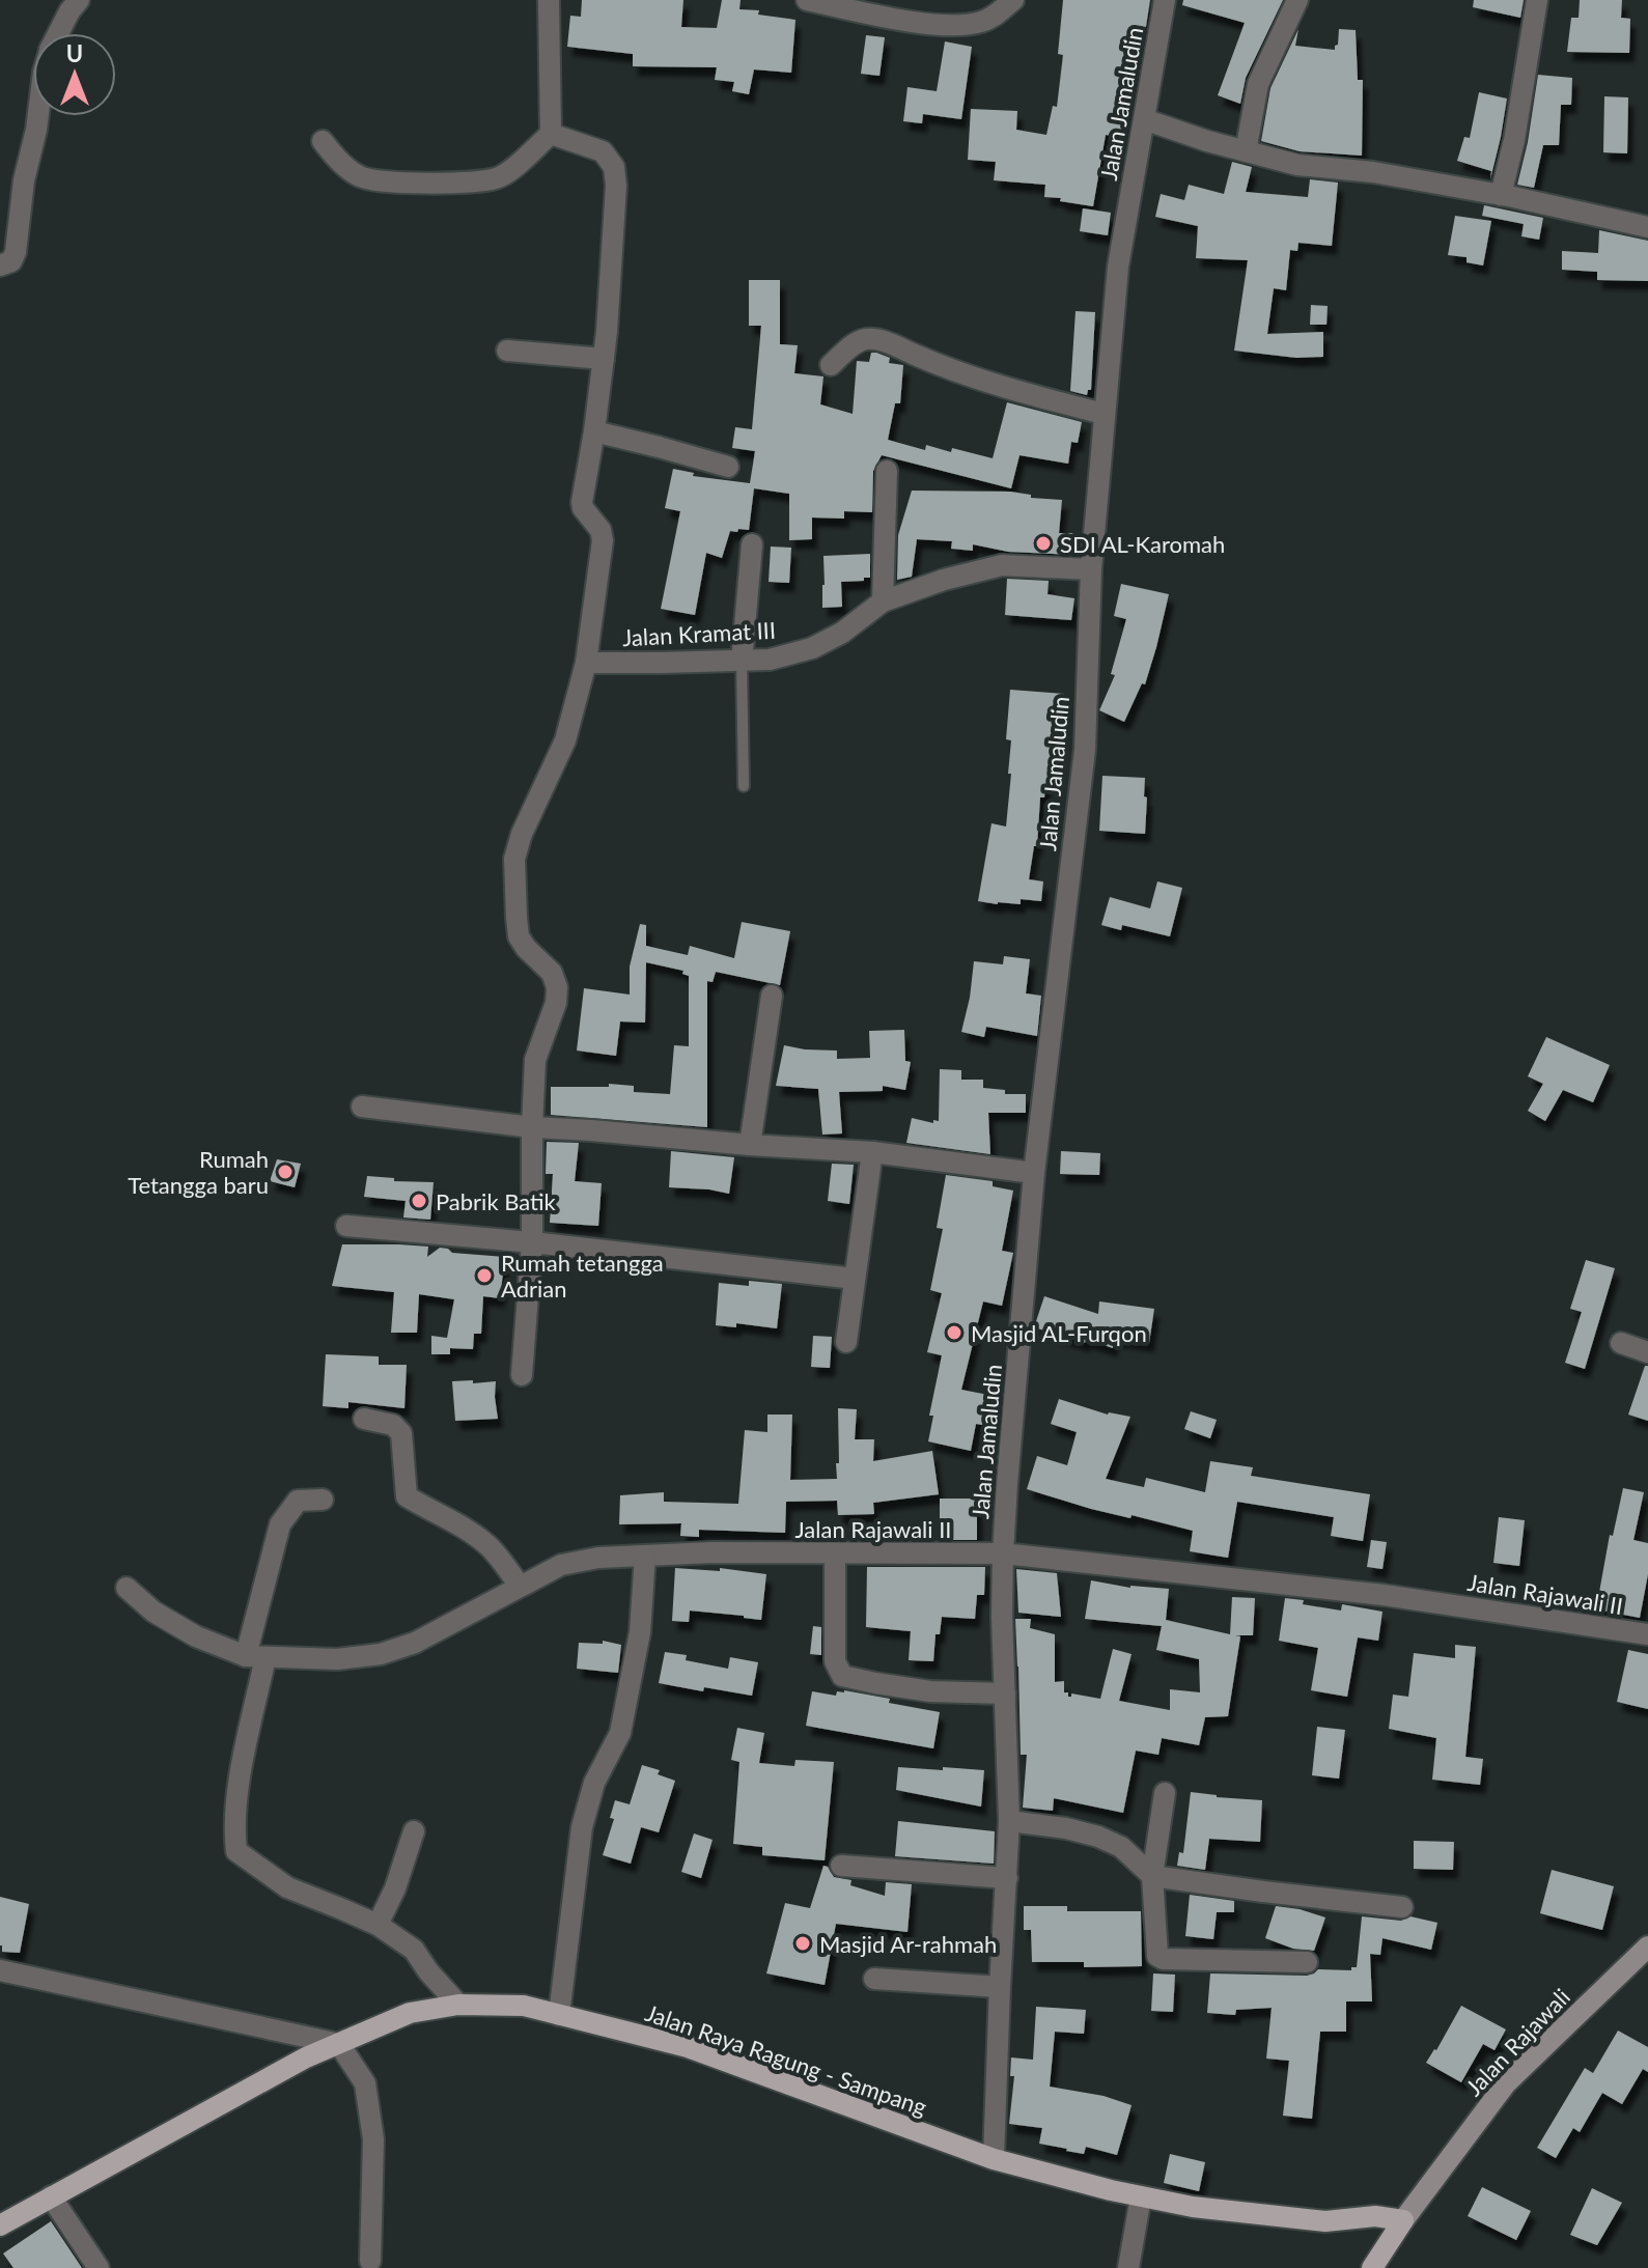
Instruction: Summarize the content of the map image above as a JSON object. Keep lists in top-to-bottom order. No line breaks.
{"streets":{"main road":["Jalan Rajawali","Jalan Raya Ragung - Sampang"],"street":["Jalan Jamaludin","Jalan Kramat III","Jalan Rajawali II"]},"crossings":[["Jalan Jamaludin","Jalan Kramat III"],["Jalan Jamaludin","Jalan Rajawali II"],["Jalan Jamaludin","Jalan Raya Ragung - Sampang"],["Jalan Rajawali","Jalan Raya Ragung - Sampang"]],"places":["SDI AL-Karomah","Rumah Tetangga baru","Pabrik Batik","Rumah tetangga Adrian","Masjid AL-Furqon","Masjid Ar-rahmah"],"north":"top"}
